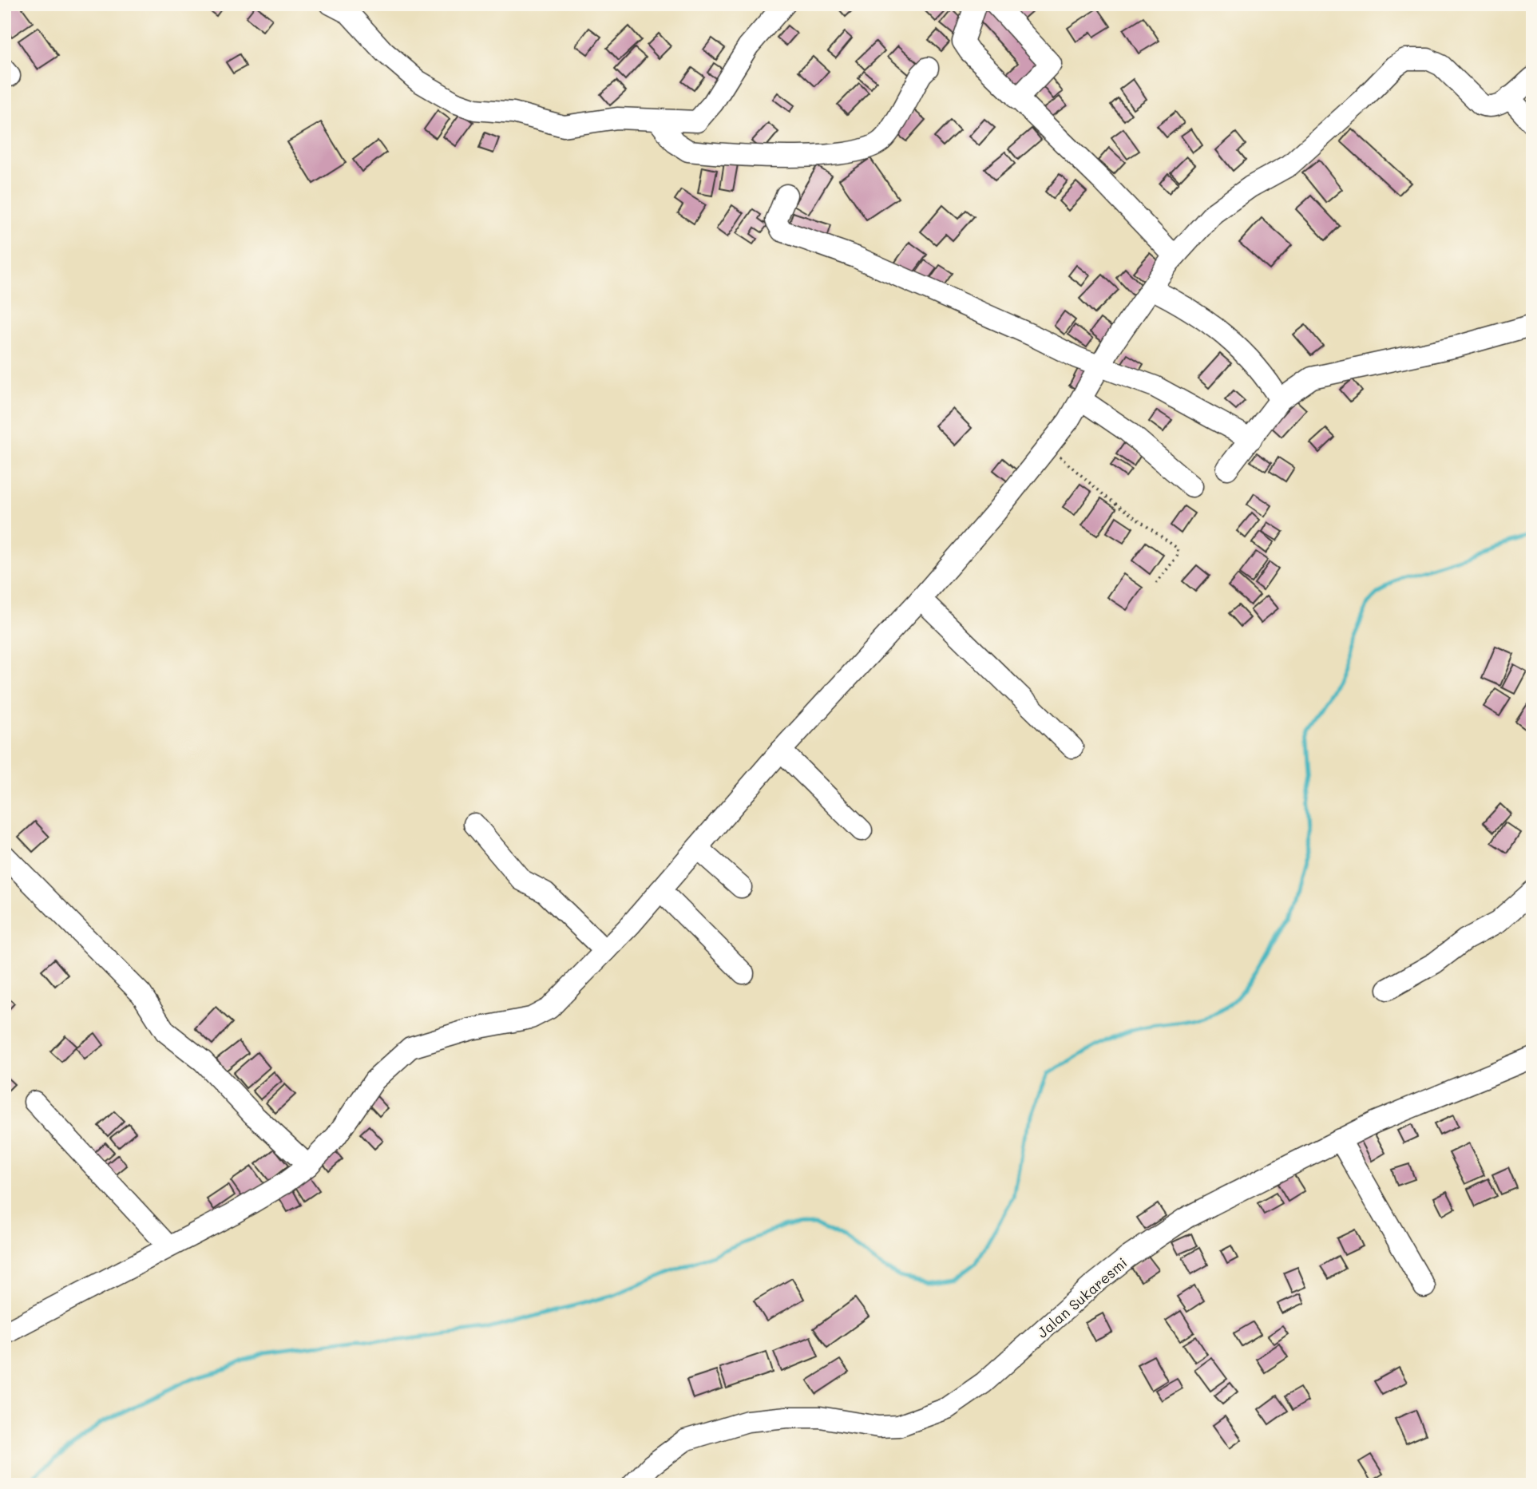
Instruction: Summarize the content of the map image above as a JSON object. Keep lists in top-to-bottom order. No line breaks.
{"streets":{"street":["Jalan Sukaresmi"]}}
